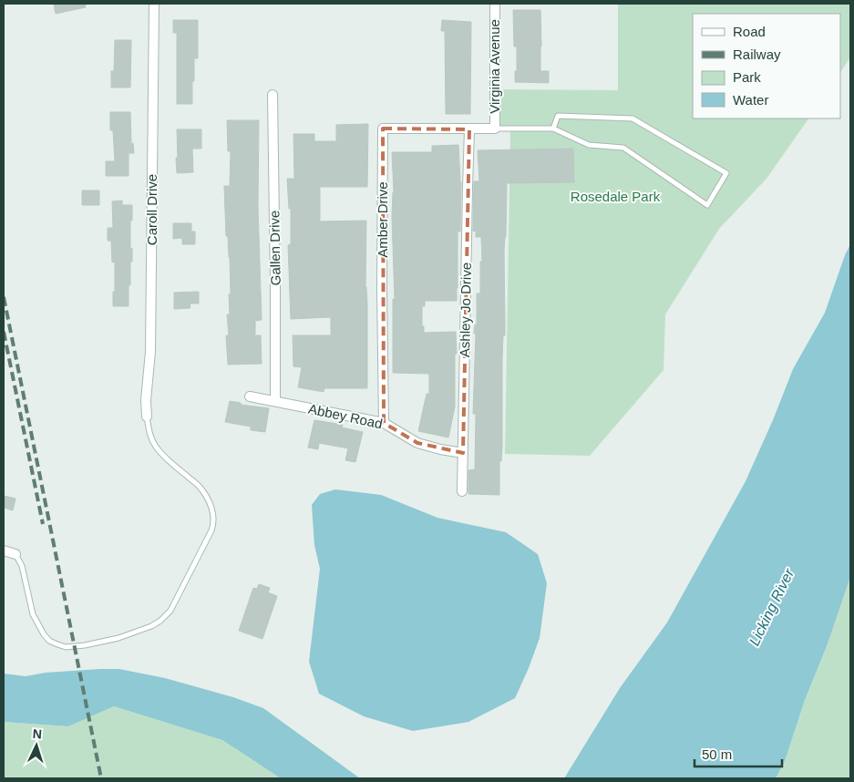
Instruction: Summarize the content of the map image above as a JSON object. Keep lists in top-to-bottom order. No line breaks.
{"streets":{"street":["Virginia Avenue","Caroll Drive","Amber Drive","Gallen Drive","Ashley Jo Drive","Abbey Road"]},"crossings":[["Virginia Avenue","Amber Drive"],["Amber Drive","Ashley Jo Drive"],["Amber Drive","Abbey Road"],["Gallen Drive","Abbey Road"],["Ashley Jo Drive","Abbey Road"]],"water":["Licking River"],"parks":["Rosedale Park"],"legend":["Road","Railway","Park","Water"],"scale_bar":"50 m","north":"top"}
